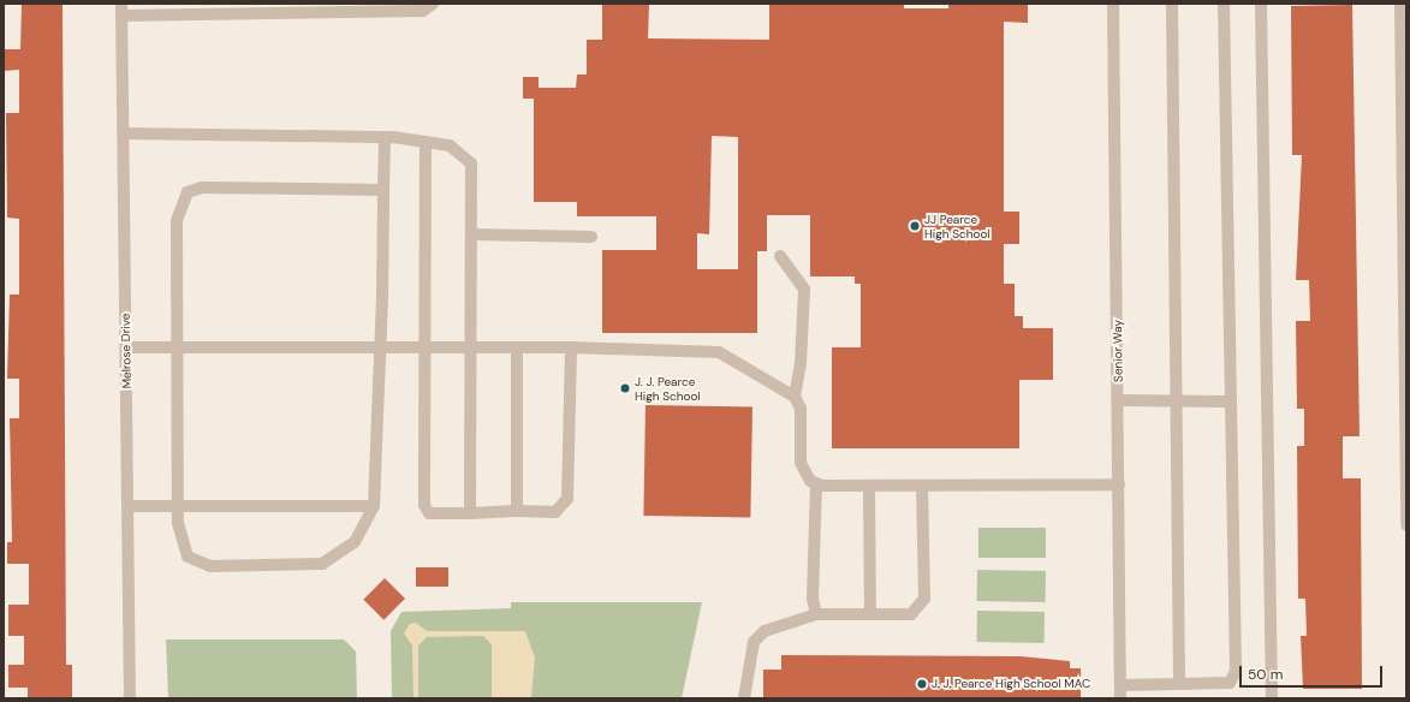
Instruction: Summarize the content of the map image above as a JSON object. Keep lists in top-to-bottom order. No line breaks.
{"streets":{"street":["Melrose Drive","Senior Way"]},"places":["JJ Pearce High School","J. J. Pearce High School","J. J. Pearce High School MAC"],"scale_bar":"50 m"}
